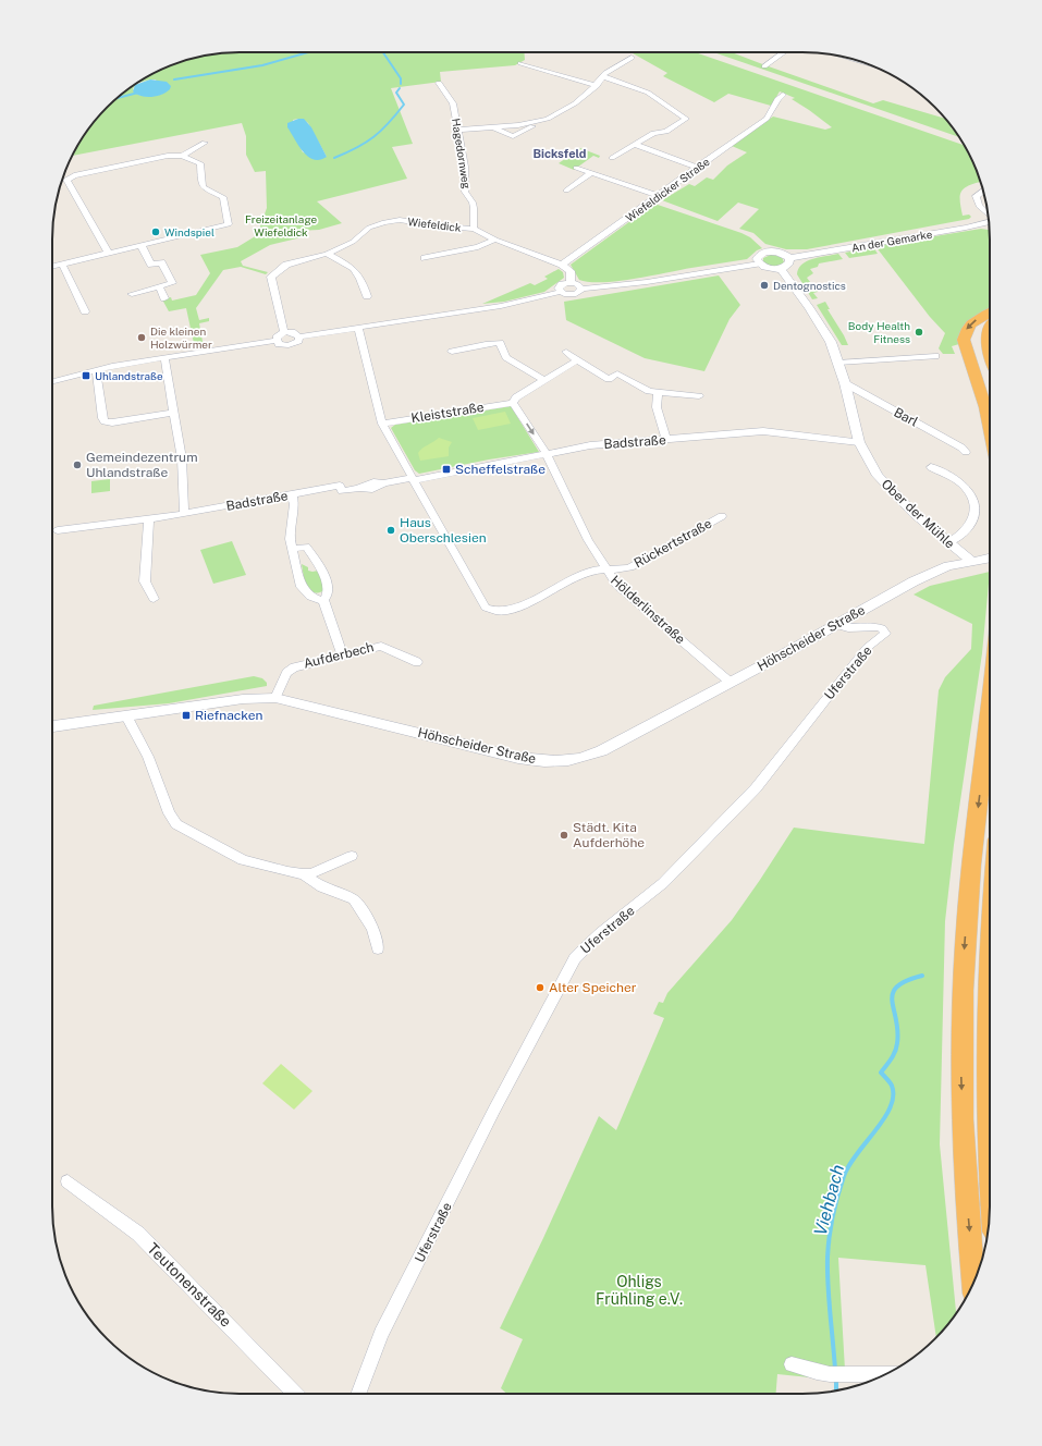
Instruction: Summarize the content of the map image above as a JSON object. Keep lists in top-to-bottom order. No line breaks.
{"streets":{"street":["Hagedornweg","Wiefeldicker Straße","Wiefeldick","An der Gemarke","Kleiststraße","Barl","Badstraße","Ober der Mühle","Rückertstraße","Hölderlinstraße","Höhscheider Straße","Aufderbech","Uferstraße","Teutonenstraße"]},"crossings":[["Hagedornweg","Wiefeldick"],["Wiefeldicker Straße","Wiefeldick"],["Kleiststraße","Hölderlinstraße"],["Barl","Ober der Mühle"],["Badstraße","Ober der Mühle"],["Badstraße","Rückertstraße"],["Badstraße","Hölderlinstraße"],["Ober der Mühle","Höhscheider Straße"],["Rückertstraße","Hölderlinstraße"],["Hölderlinstraße","Höhscheider Straße"],["Höhscheider Straße","Aufderbech"],["Höhscheider Straße","Uferstraße"]],"districts":["Bicksfeld"],"water":["Viehbach"],"parks":["Freizeitanlage Wiefeldick","Ohligs Frühling e.V."],"places":{"other":["Windspiel","Dentognostics","Body Health Fitness","Die kleinen Holzwürmer","Gemeindezentrum Uhlandstraße","Haus Oberschlesien","Städt. Kita Aufderhöhe","Alter Speicher"],"transit":["Uhlandstraße","Scheffelstraße","Riefnacken"]}}
